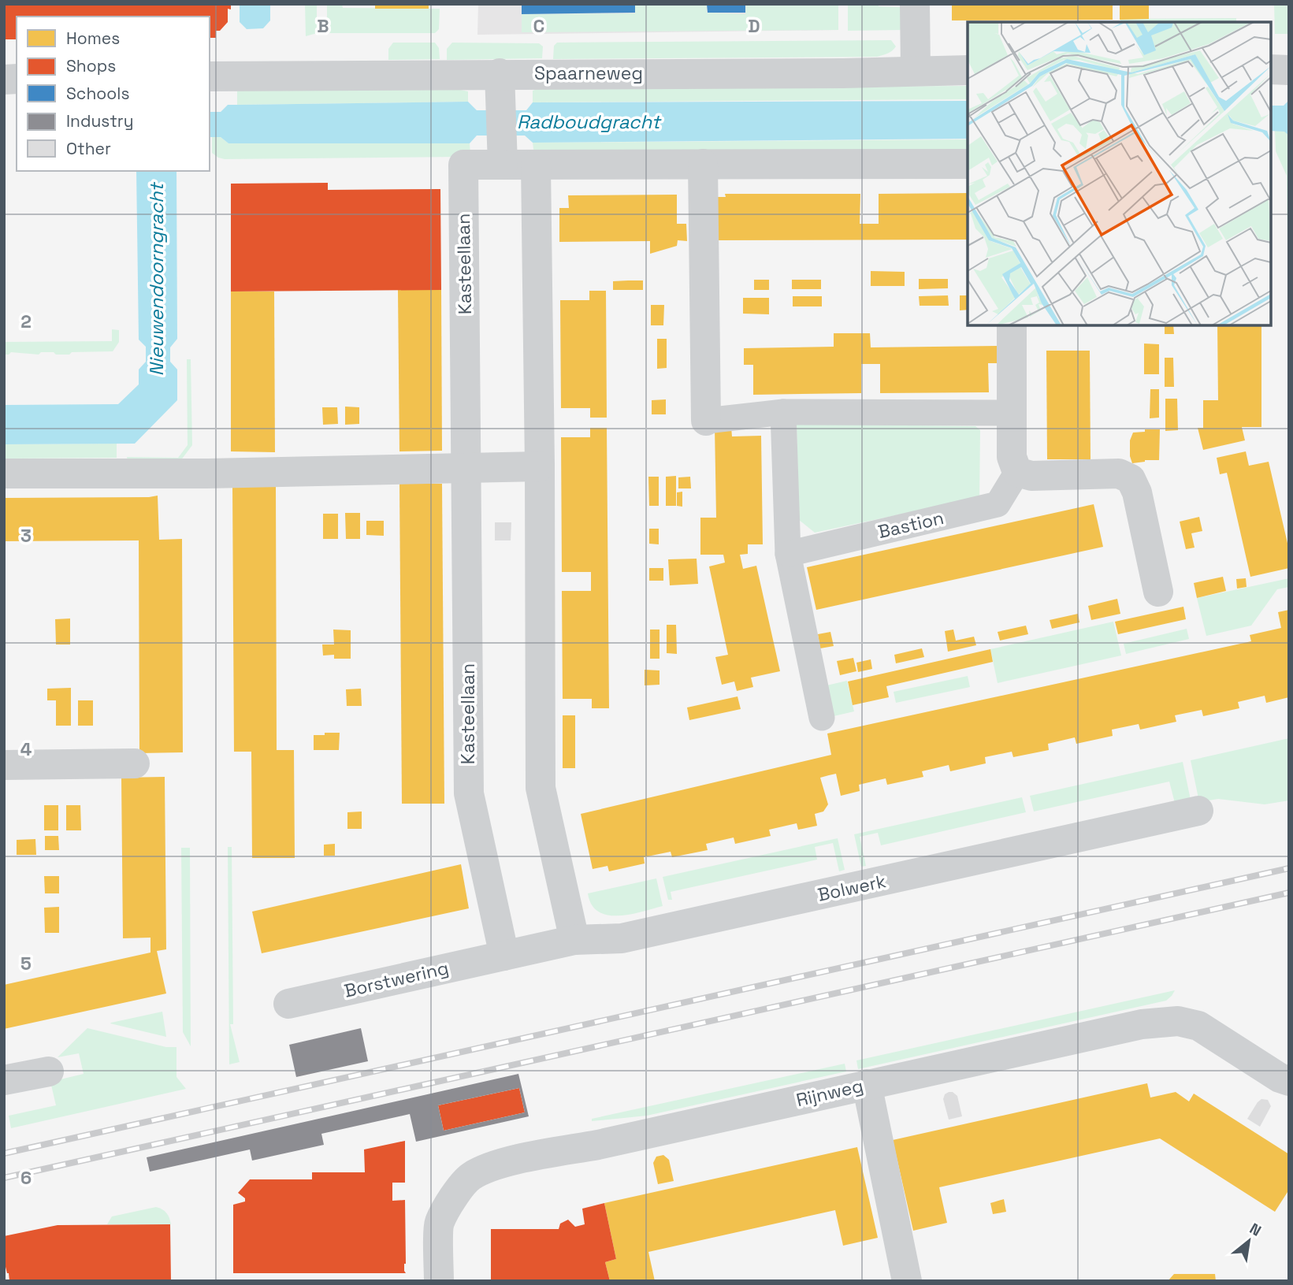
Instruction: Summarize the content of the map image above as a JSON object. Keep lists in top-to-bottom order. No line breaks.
{"streets":{"street":["Spaarneweg","Kasteellaan","Bastion","Bolwerk","Borstwering","Rijnweg"]},"crossings":[["Kasteellaan","Bolwerk"],["Kasteellaan","Borstwering"],["Bolwerk","Borstwering"]],"water":["Radboudgracht","Nieuwendoorngracht"],"legend":["Homes","Shops","Schools","Industry","Other"],"north":"top right","grid":{"columns":["B","C","D"],"rows":["2","3","4","5","6"]}}
